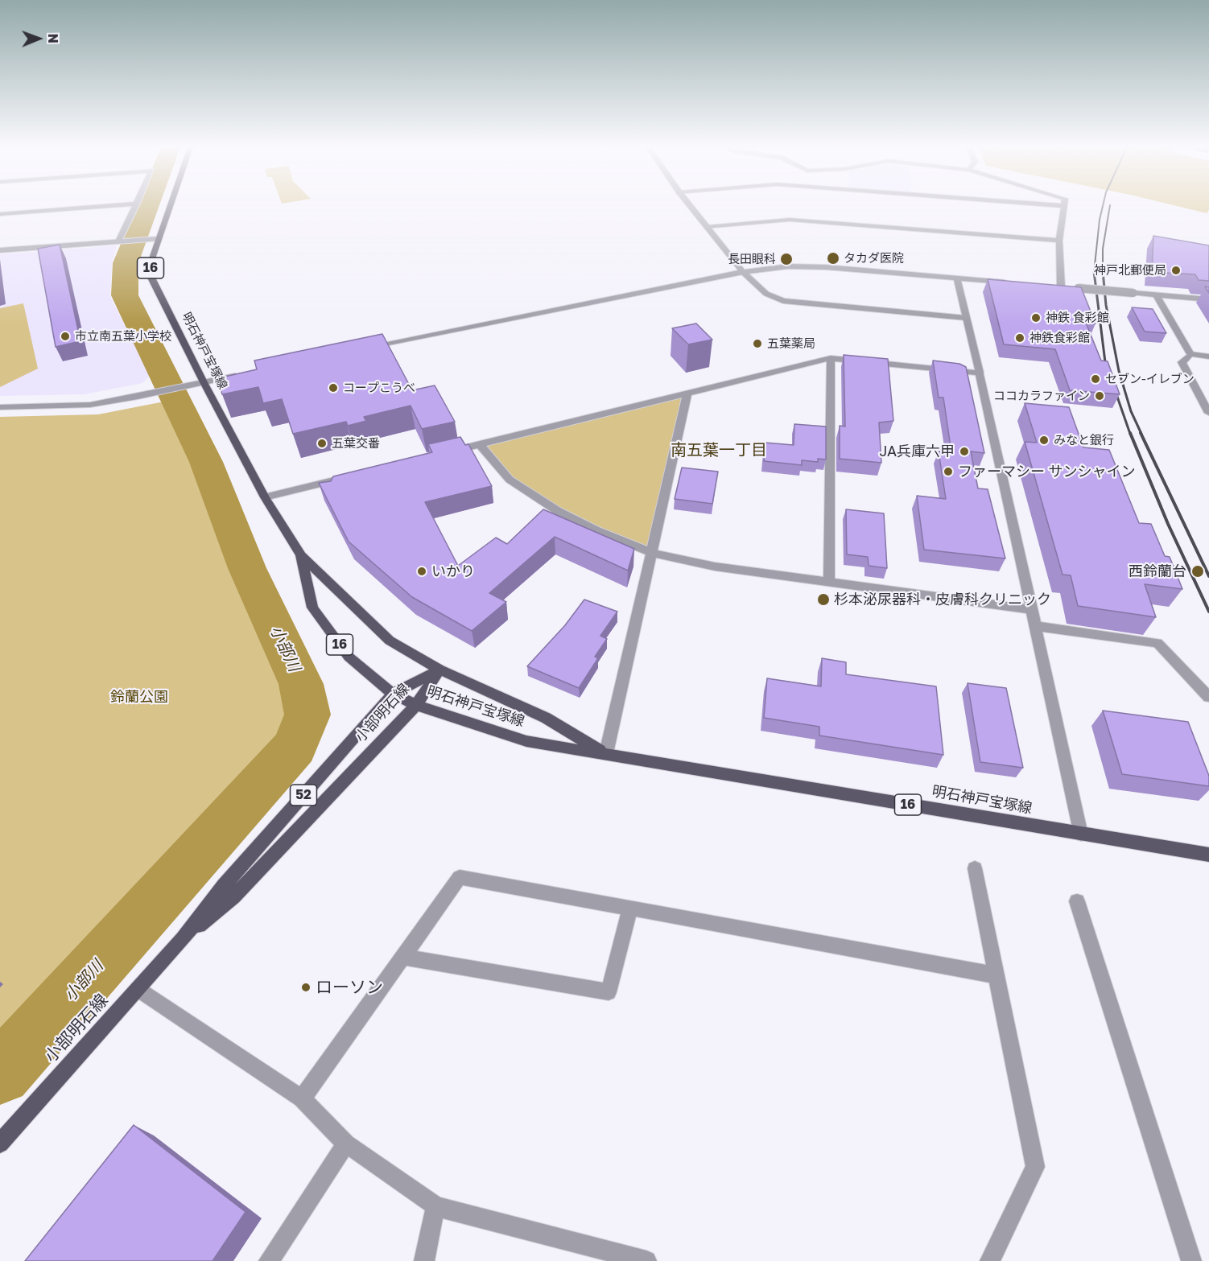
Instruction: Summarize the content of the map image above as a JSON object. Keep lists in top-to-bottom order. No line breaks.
{"streets":{"main road":["16","明石神戸宝塚線","小部明石線","52"]},"crossings":[["明石神戸宝塚線","小部明石線"]],"districts":["南五葉一丁目"],"water":["小部川"],"parks":["鈴蘭公園"],"places":["タカダ医院","長田眼科","神戸北郵便局","神鉄 食彩館","市立南五葉小学校","神鉄食彩館","五葉薬局","セブン-イレブン","コープこうべ","ココカラファイン","みなと銀行","五葉交番","JA兵庫六甲","ファーマシー サンシャイン","いかり","西鈴蘭台","杉本泌尿器科・皮膚科クリニック","ローソン"],"north":"right"}
